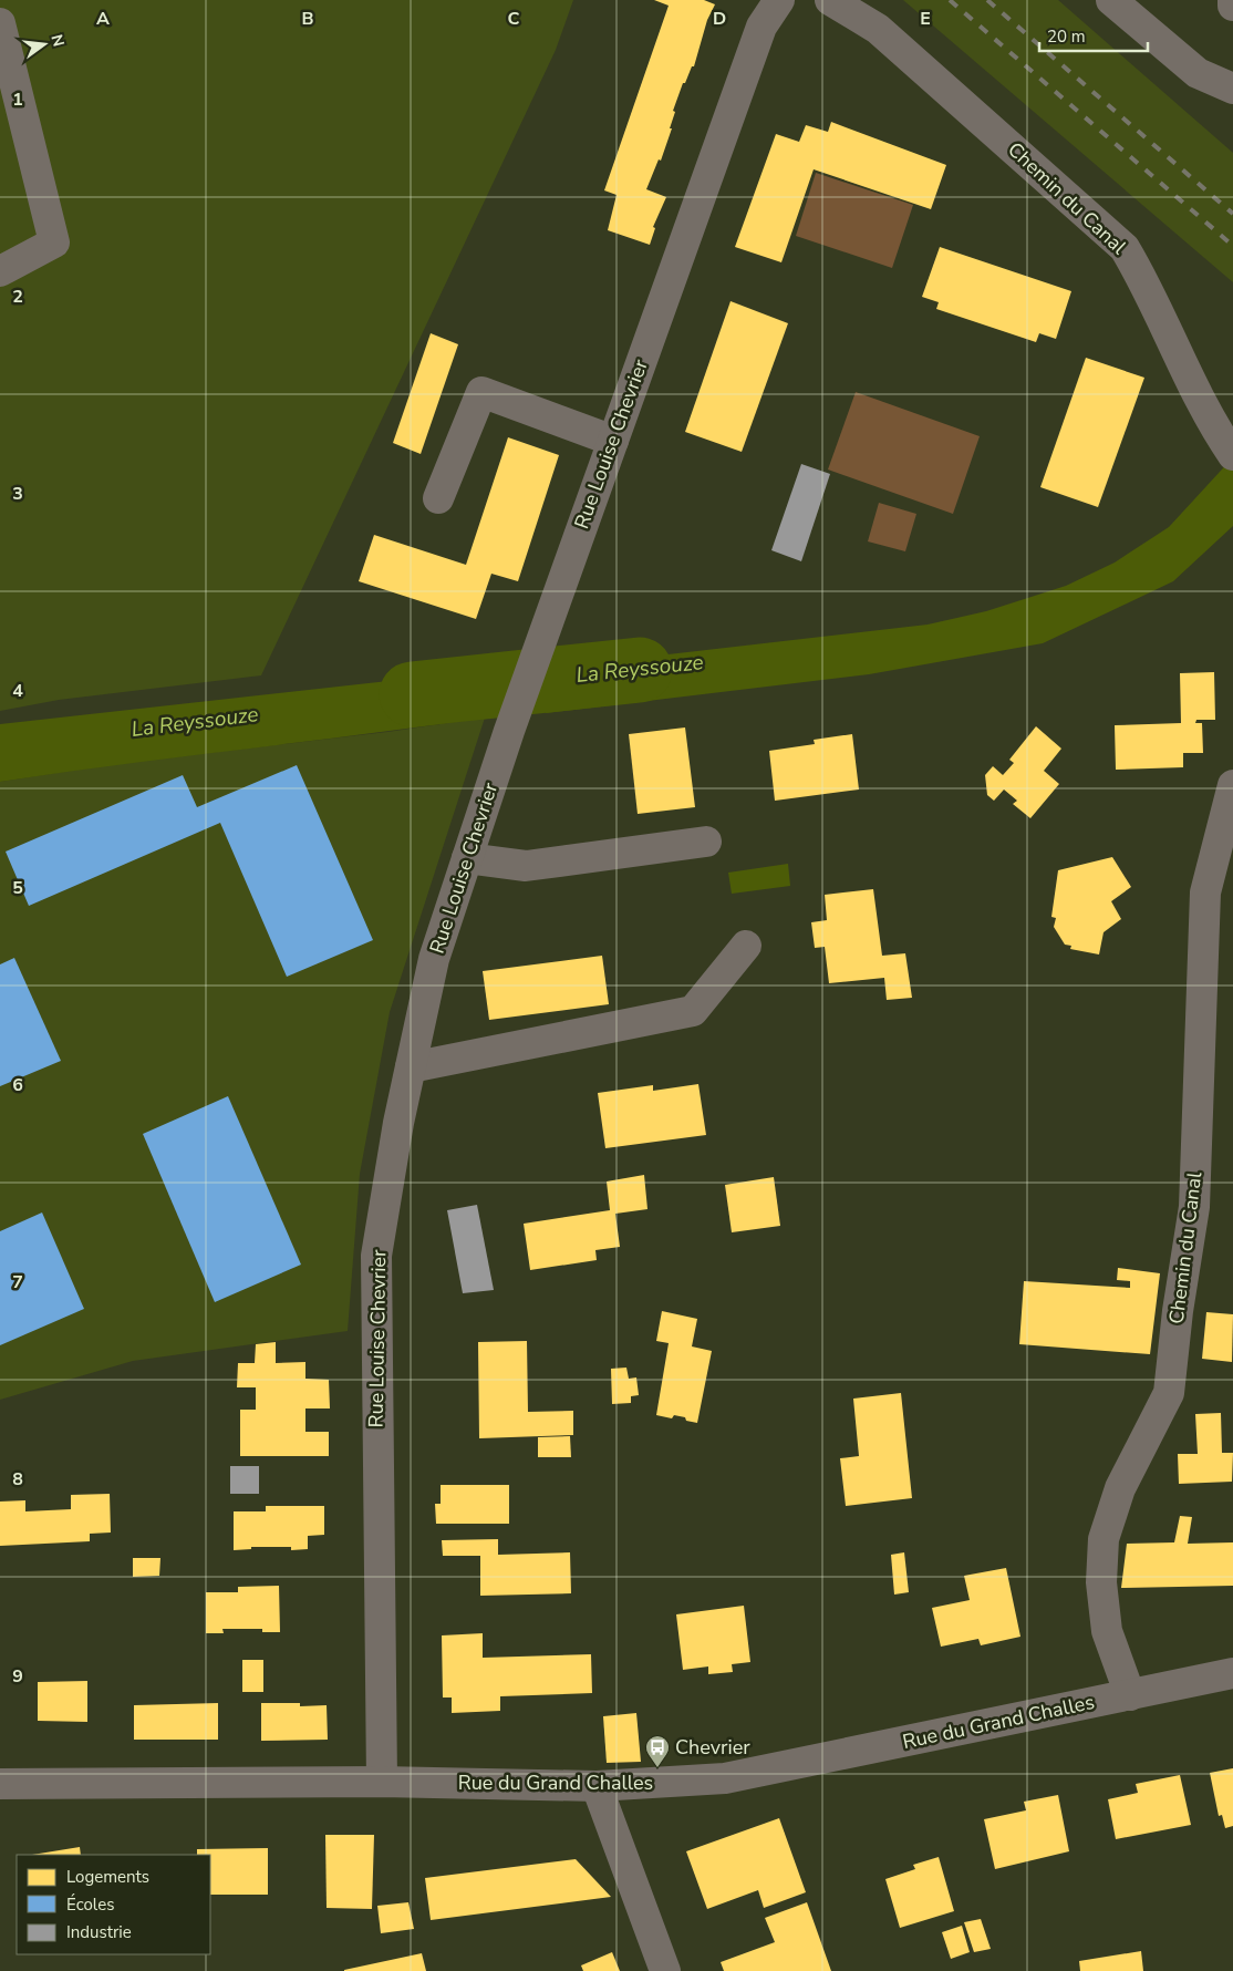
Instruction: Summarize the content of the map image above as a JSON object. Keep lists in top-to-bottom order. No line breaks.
{"streets":{"street":["Chemin du Canal","Rue Louise Chevrier","Rue du Grand Challes"]},"crossings":[["Chemin du Canal","Rue du Grand Challes"],["Rue Louise Chevrier","Rue du Grand Challes"]],"water":["La Reyssouze"],"places":{"bus stop":["Chevrier"]},"legend":["Logements","Écoles","Industrie"],"scale_bar":"20 m","north":"right","grid":{"columns":["A","B","C","D","E"],"rows":["1","2","3","4","5","6","7","8","9"]}}
